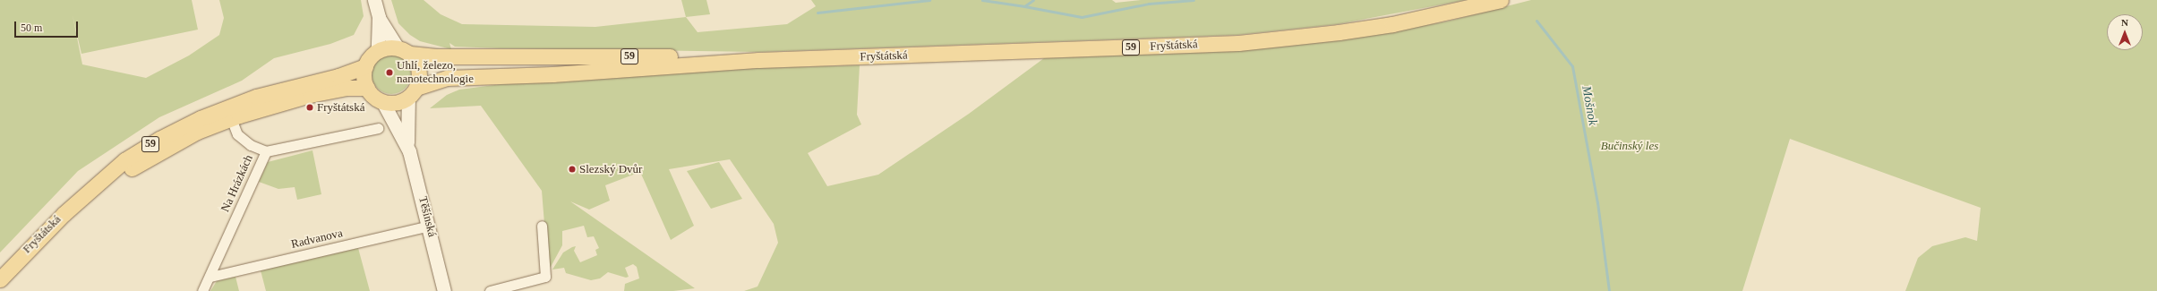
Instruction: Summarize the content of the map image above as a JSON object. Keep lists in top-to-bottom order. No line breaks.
{"streets":{"main road":["Fryštátská","59","Těšínská"],"street":["Na Hrázkách","Radvanova"]},"crossings":[["Fryštátská","Těšínská"],["Na Hrázkách","Radvanova"],["Těšínská","Radvanova"]],"water":["Mošnok"],"parks":["Bučinský les"],"places":["Uhlí, železo, nanotechnologie","Fryštátská","Slezský Dvůr"],"scale_bar":"50 m","north":"top"}
